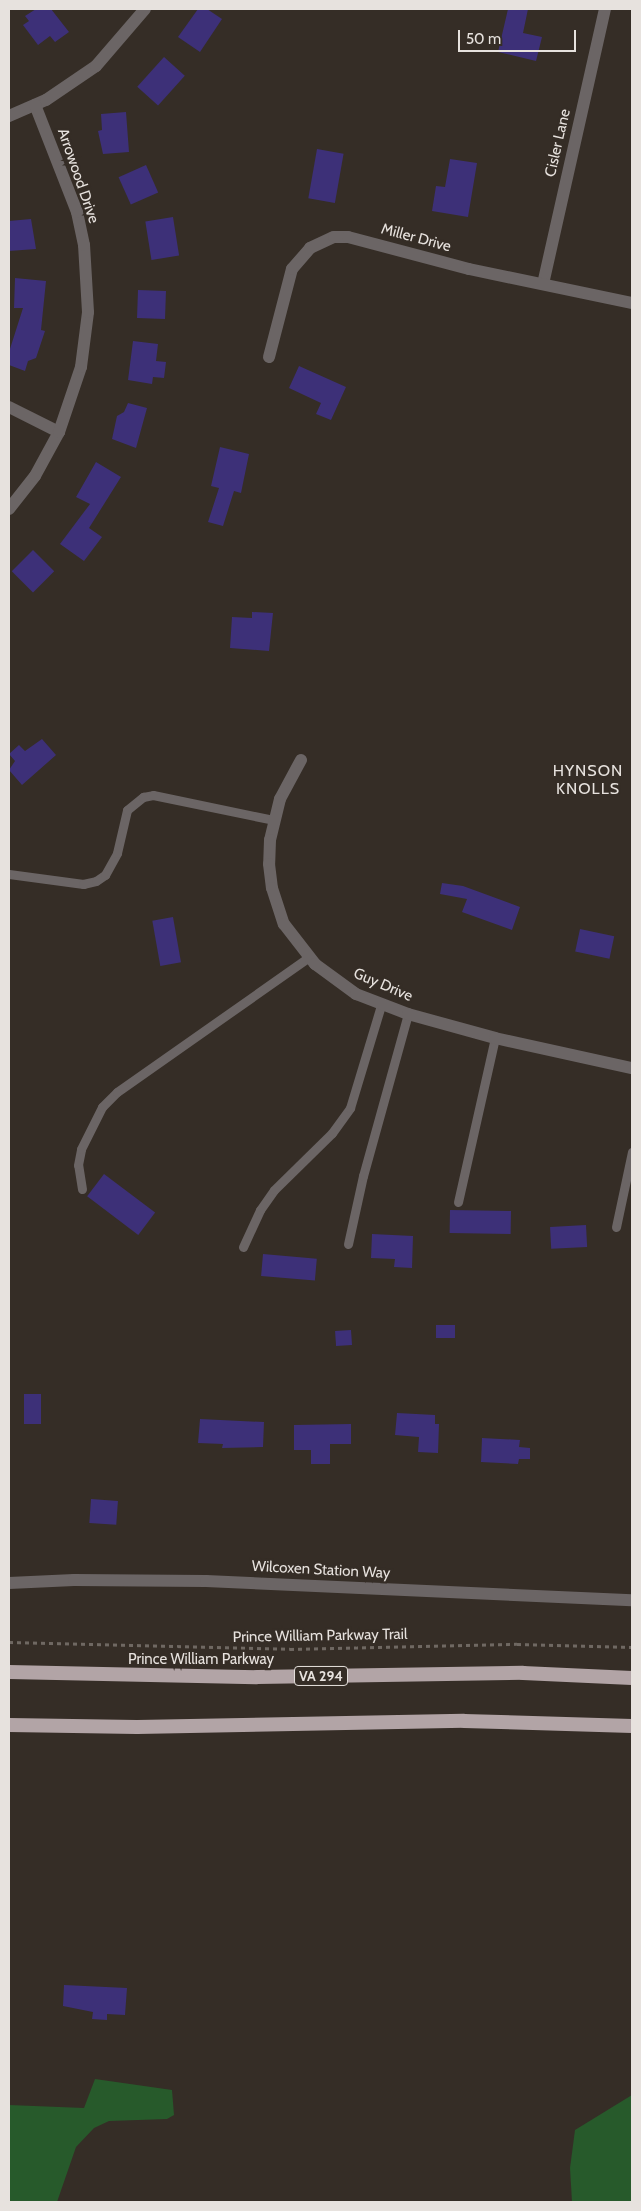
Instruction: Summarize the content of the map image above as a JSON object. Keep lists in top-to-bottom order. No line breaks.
{"streets":{"highway":["Prince William Parkway","VA 294"],"street":["Cisler Lane","Arrowood Drive","Miller Drive","Guy Drive","Wilcoxen Station Way"],"path":["Prince William Parkway Trail"]},"crossings":[["Cisler Lane","Miller Drive"]],"districts":["HYNSON KNOLLS"],"scale_bar":"50 m"}
